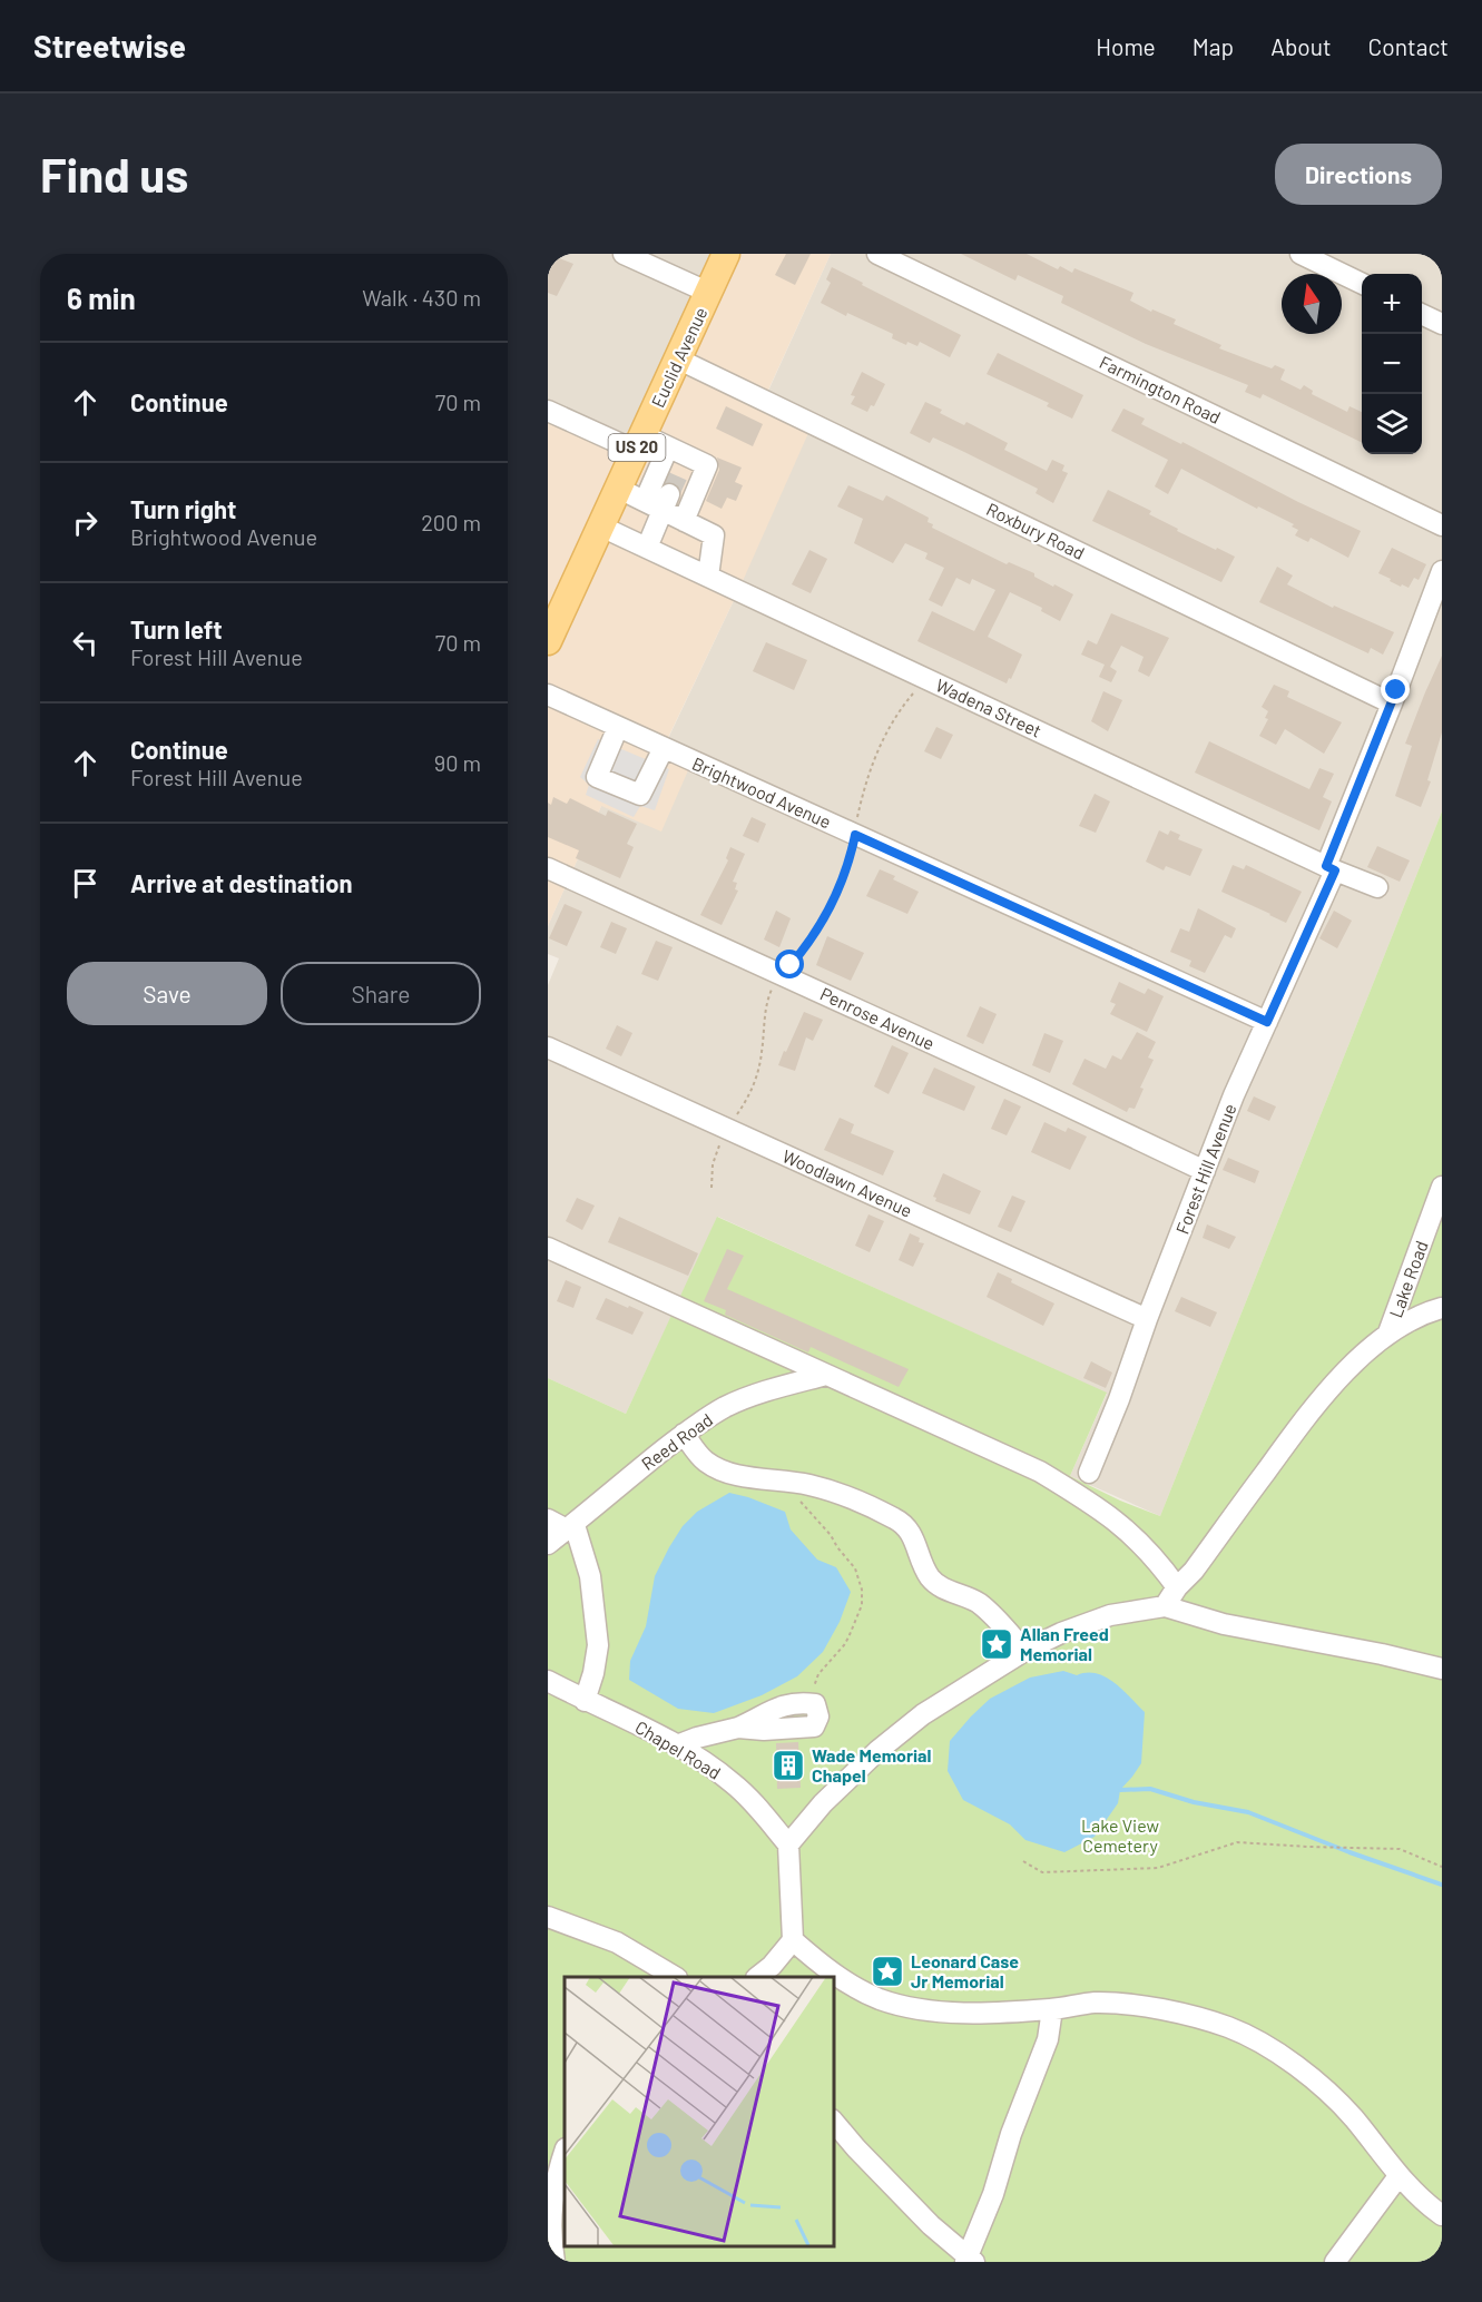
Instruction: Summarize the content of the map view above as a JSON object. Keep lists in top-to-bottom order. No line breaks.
{"streets":{"main road":["Euclid Avenue","US 20"],"street":["Farmington Road","Roxbury Road","Wadena Street","Brightwood Avenue","Penrose Avenue","Forest Hill Avenue","Woodlawn Avenue","Lake Road","Reed Road","Chapel Road"]},"crossings":[["Euclid Avenue","Roxbury Road"],["Euclid Avenue","Wadena Street"],["Roxbury Road","Forest Hill Avenue"],["Wadena Street","Forest Hill Avenue"],["Brightwood Avenue","Forest Hill Avenue"],["Penrose Avenue","Forest Hill Avenue"],["Forest Hill Avenue","Woodlawn Avenue"]],"parks":["Lake View Cemetery"],"places":{"place":["Allan Freed Memorial","Leonard Case Jr Memorial"],"building":["Wade Memorial Chapel"]},"north":"top","page":{"header":"Streetwise","nav":["Home","Map","About","Contact"],"buttons":["Directions",["Save","Share"]],"title":"Find us","heading":["6 min","Walk · 430 m"],"map_buttons":["+","−"],"list":[["Continue","70 m"],["Turn right","Brightwood Avenue","200 m"],["Turn left","Forest Hill Avenue","70 m"],["Continue","Forest Hill Avenue","90 m"],"Arrive at destination"]}}
